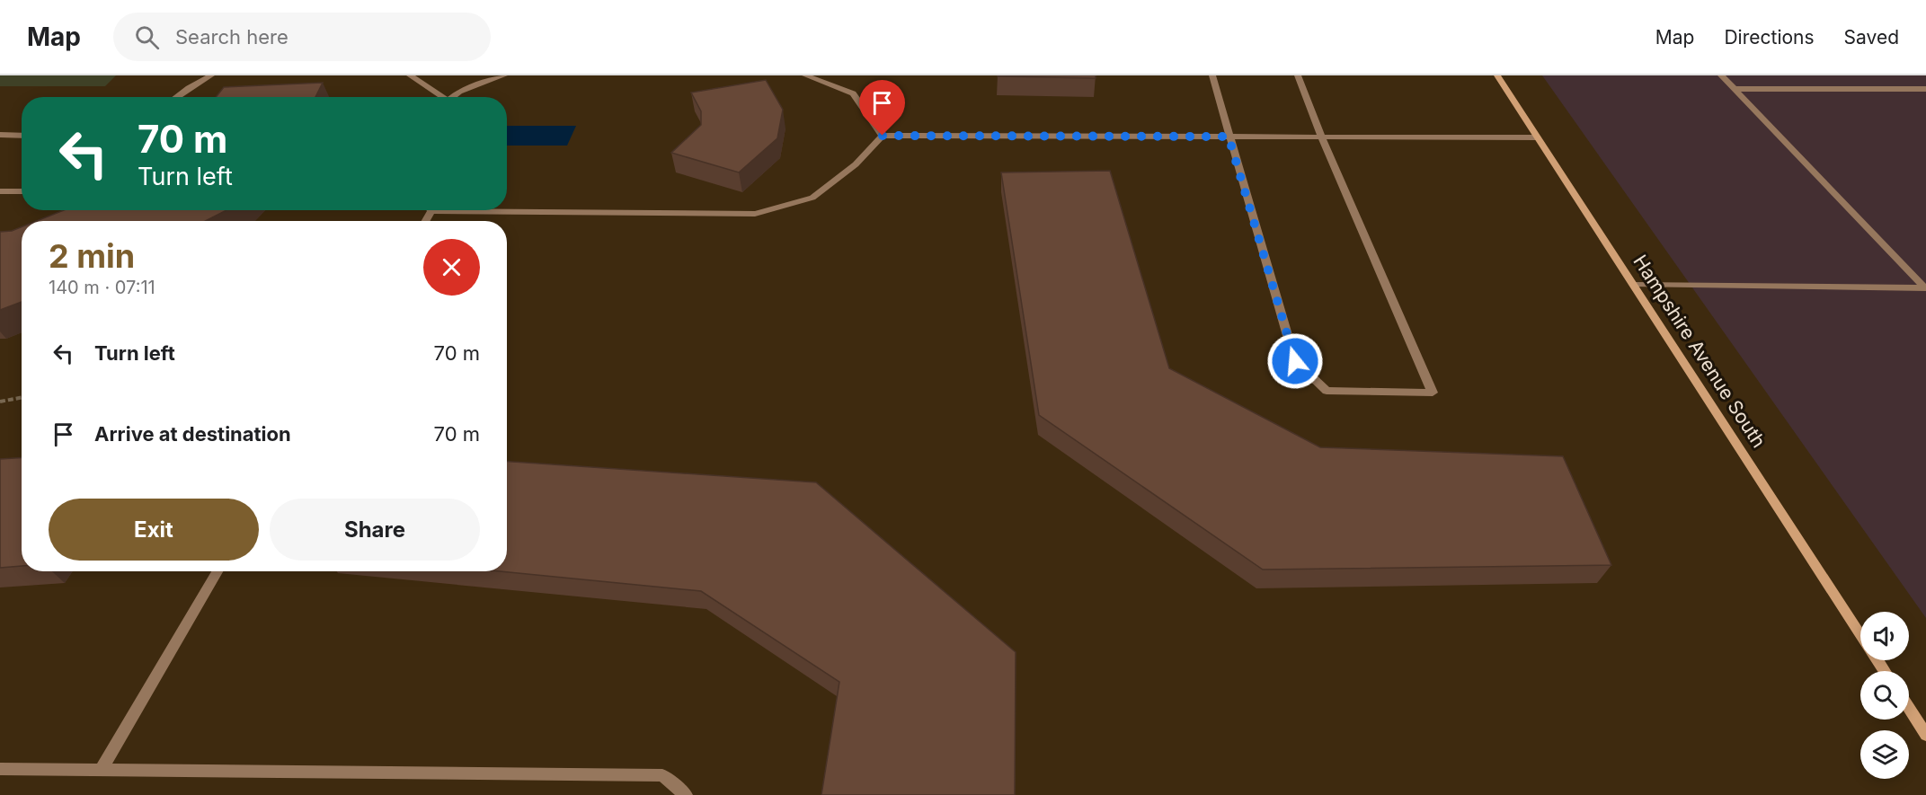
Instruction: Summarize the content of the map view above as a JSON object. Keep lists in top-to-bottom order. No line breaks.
{"streets":{"street":["Hampshire Avenue South"]},"page":{"header":"Map","search":"Search here","nav":["Map","Directions","Saved"],"turn":["70 m","Turn left"],"heading":["2 min","140 m · 07:11"],"list":[{"name":"Turn left","value":"70 m"},{"name":"Arrive at destination","value":"70 m"}],"buttons":["Exit","Share"]}}
